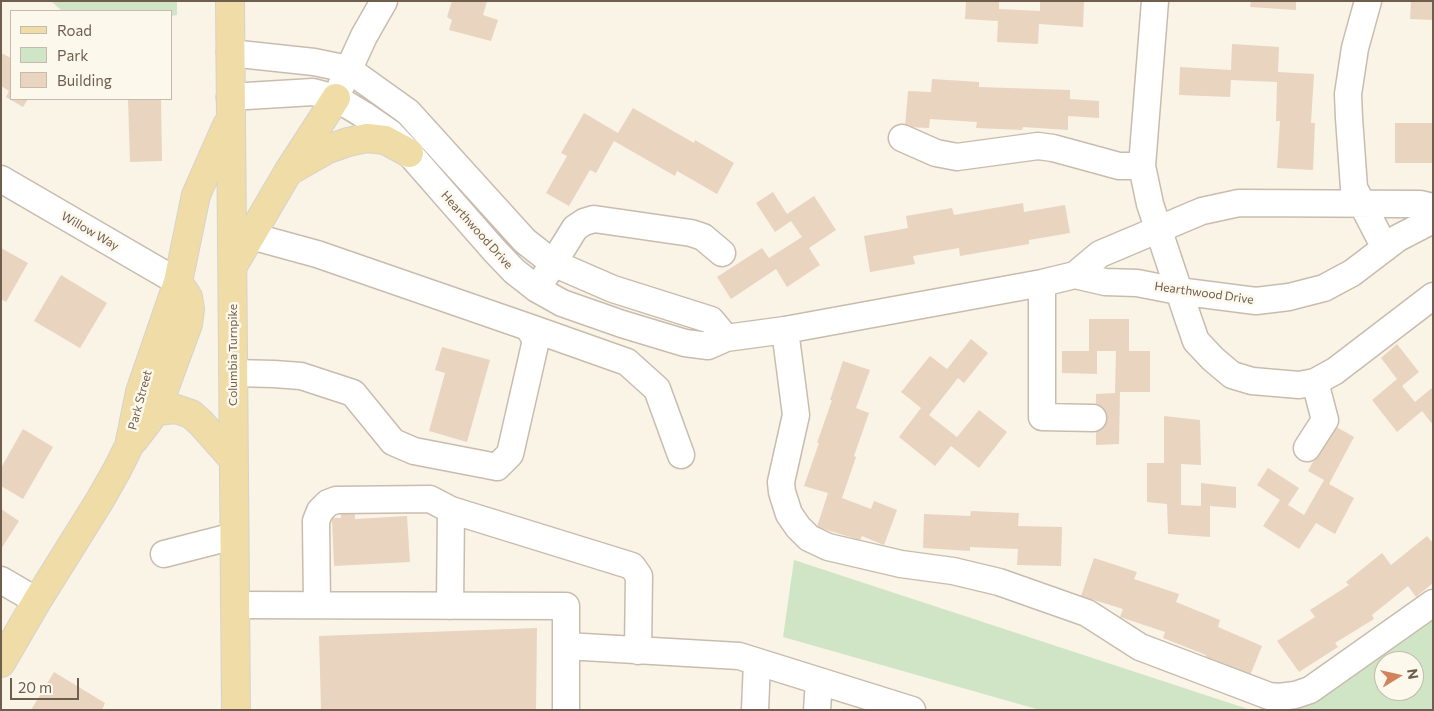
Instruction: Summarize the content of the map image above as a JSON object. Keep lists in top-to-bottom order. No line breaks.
{"streets":{"main road":["Columbia Turnpike","Park Street"],"street":["Hearthwood Drive","Willow Way"]},"crossings":[["Willow Way","Park Street"],["Columbia Turnpike","Park Street"]],"legend":["Road","Park","Building"],"scale_bar":"20 m","north":"right"}
